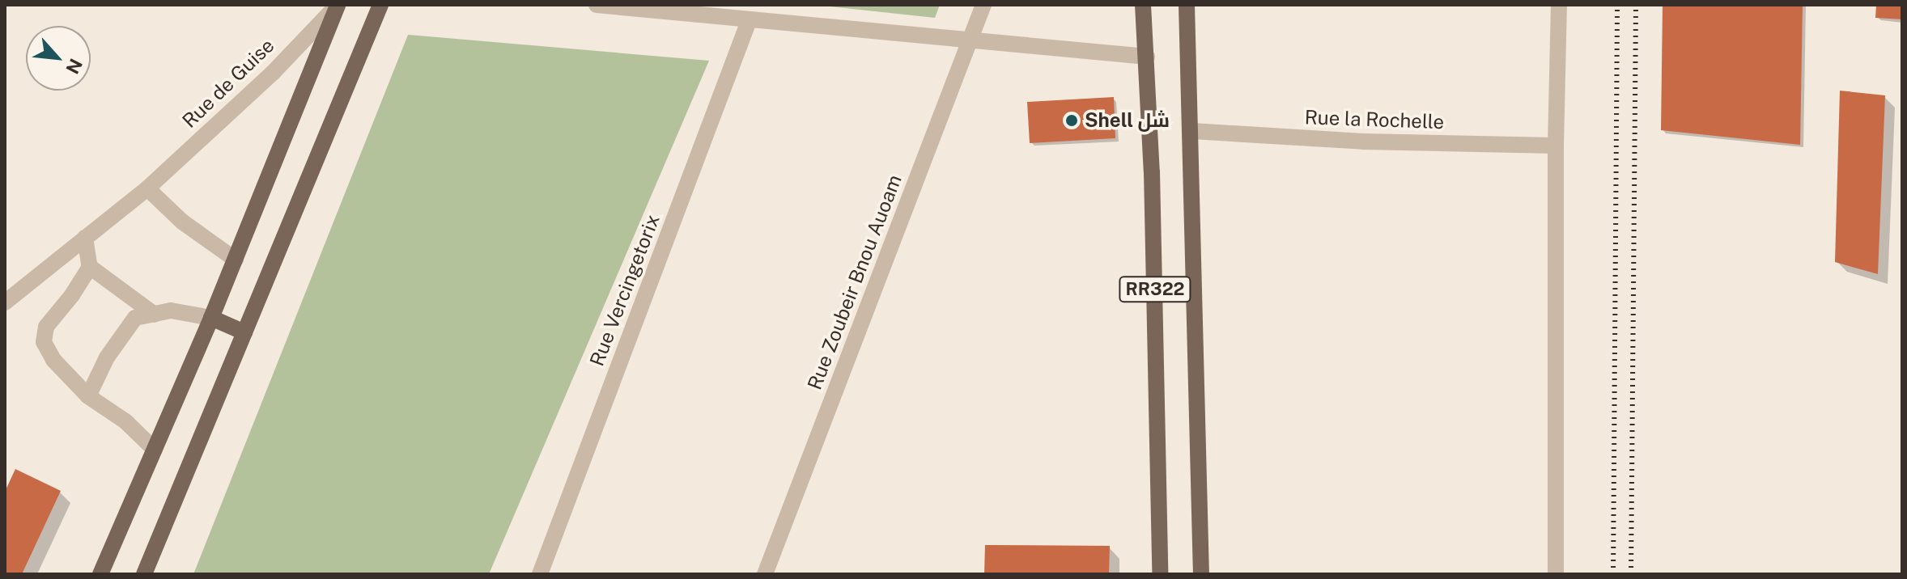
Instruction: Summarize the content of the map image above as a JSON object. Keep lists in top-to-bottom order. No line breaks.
{"streets":{"main road":["RR322"],"street":["Rue de Guise","Rue la Rochelle","Rue Zoubeir Bnou Auoam","Rue Vercingetorix"]},"crossings":[["Rue la Rochelle","RR322"]],"places":["Shell شل"],"north":"bottom right"}
